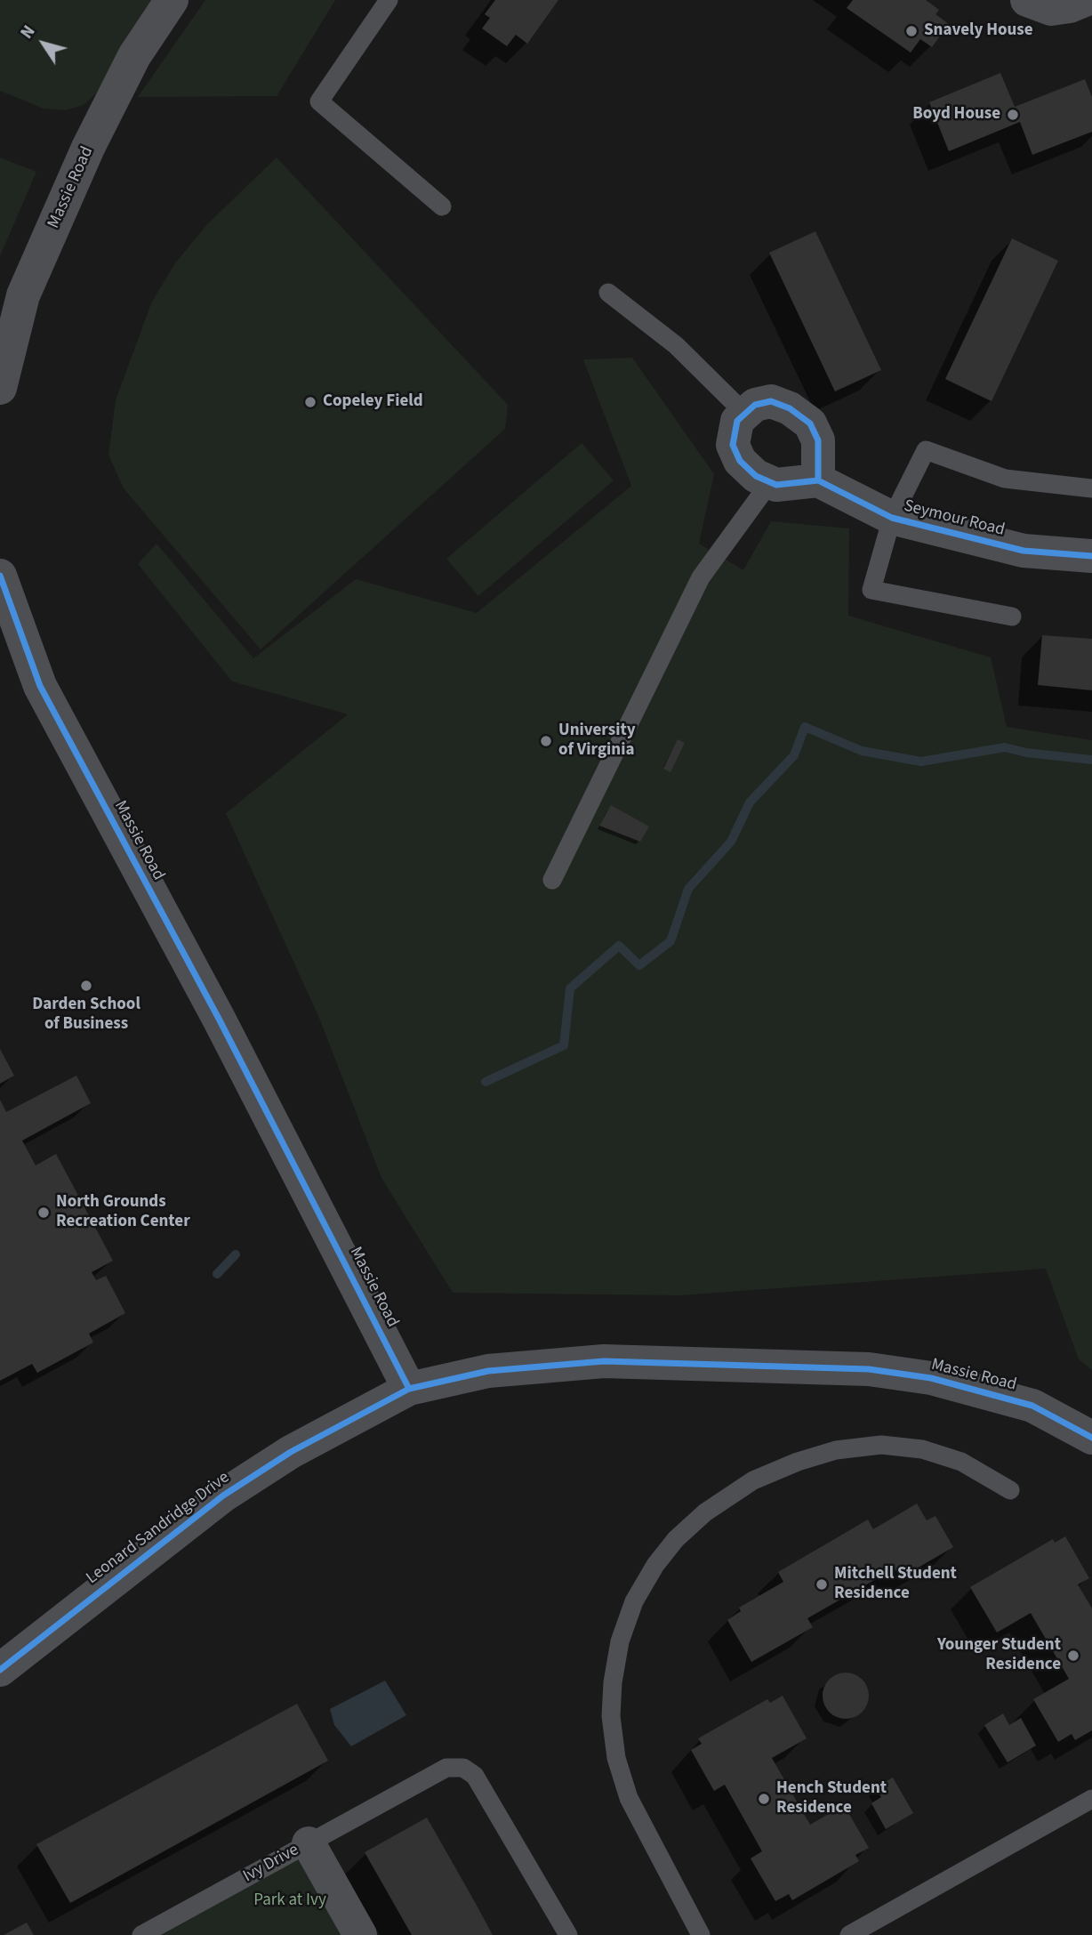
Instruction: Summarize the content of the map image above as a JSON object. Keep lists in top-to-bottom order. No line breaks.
{"streets":{"street":["Massie Road","Seymour Road","Leonard Sandridge Drive","Ivy Drive"]},"crossings":[["Massie Road","Leonard Sandridge Drive"]],"parks":["Park at Ivy"],"places":["Snavely House","Boyd House","Copeley Field","University of Virginia","Darden School of Business","North Grounds Recreation Center","Mitchell Student Residence","Younger Student Residence","Hench Student Residence"],"north":"top left"}
